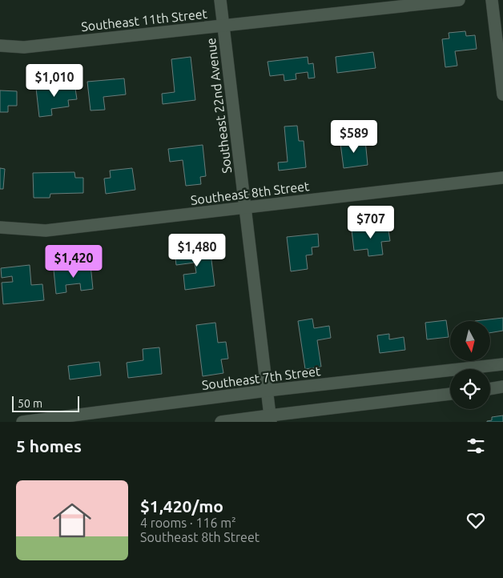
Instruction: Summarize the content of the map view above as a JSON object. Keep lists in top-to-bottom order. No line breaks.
{"streets":{"street":["Southeast 11th Street","Southeast 22nd Avenue","Southeast 8th Street","Southeast 7th Street"]},"crossings":[["Southeast 11th Street","Southeast 22nd Avenue"],["Southeast 22nd Avenue","Southeast 8th Street"],["Southeast 22nd Avenue","Southeast 7th Street"]],"scale_bar":"50 m","north":"bottom","page":{"price":["$1,010","$589","$707","$1,480","$1,420"],"scale":"50 m","heading":"5 homes","list":[{"name":"$1,420/mo","note":"4 rooms · 116 m² · Southeast 8th Street"}]}}
